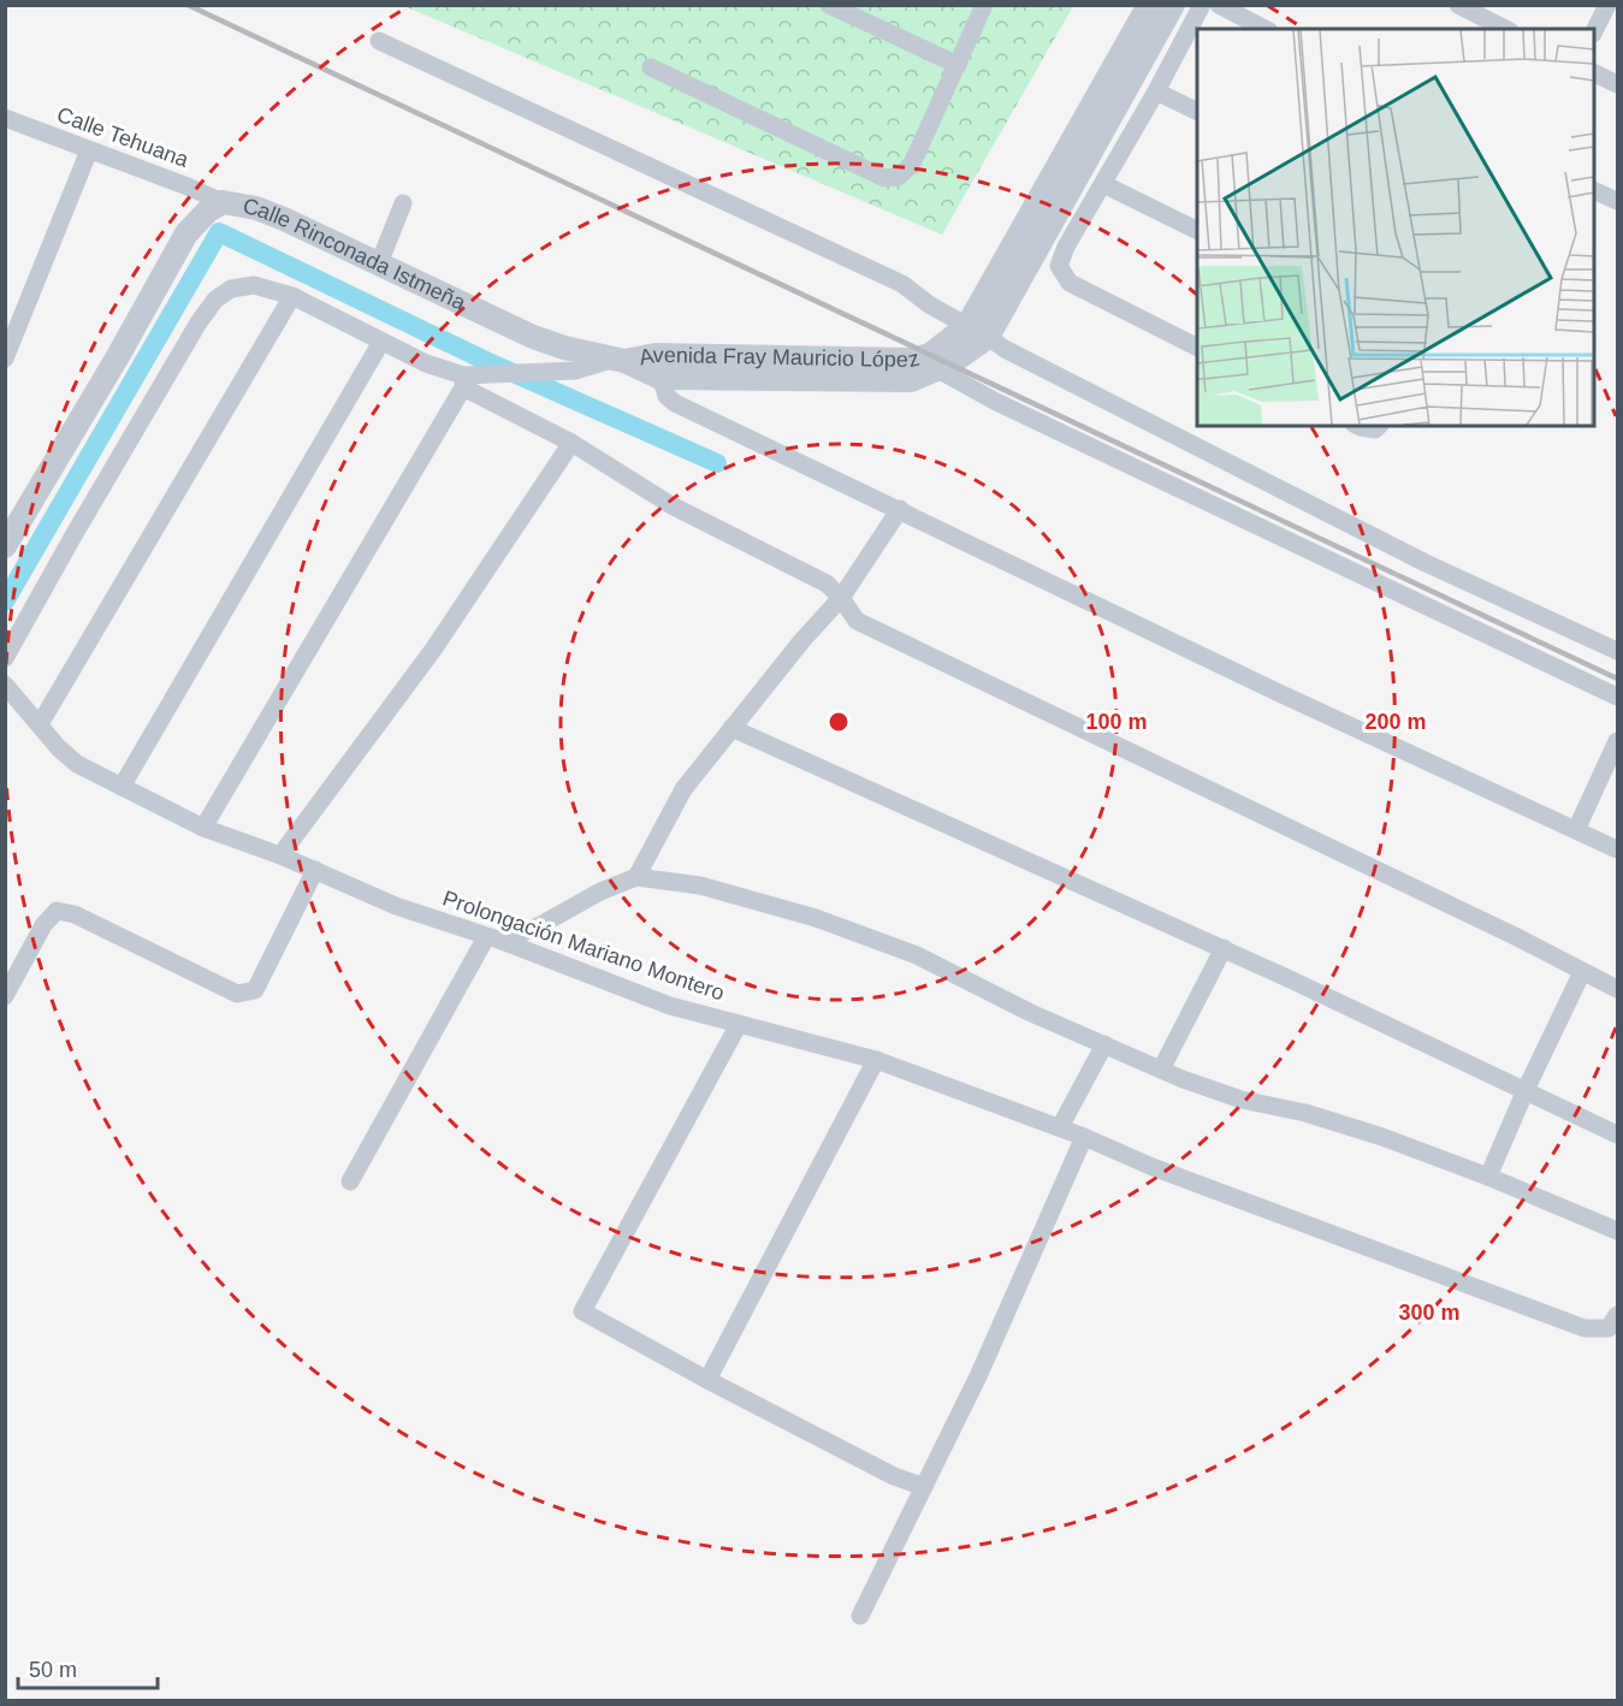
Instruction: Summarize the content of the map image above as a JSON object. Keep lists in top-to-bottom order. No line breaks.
{"streets":{"street":["Calle Tehuana","Calle Rinconada Istmeña","Avenida Fray Mauricio López","Prolongación Mariano Montero"]},"crossings":[["Calle Tehuana","Calle Rinconada Istmeña"],["Calle Rinconada Istmeña","Avenida Fray Mauricio López"]],"scale_bar":"50 m","rings":["100 m","200 m","300 m"]}
